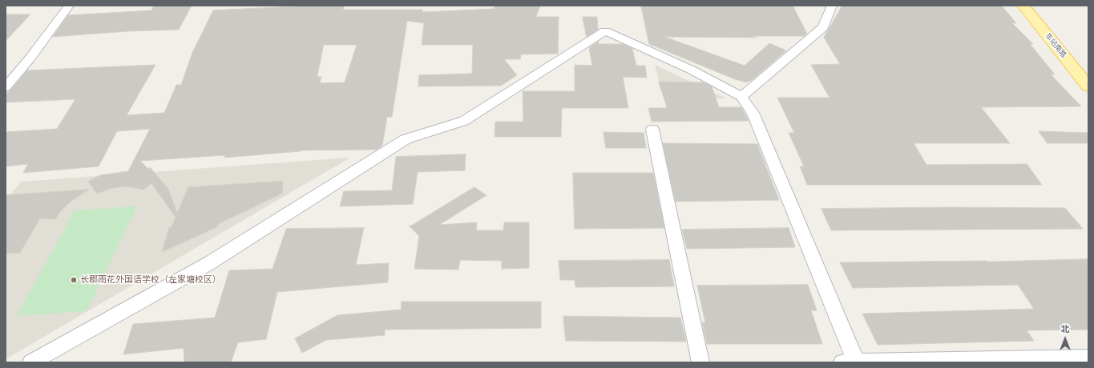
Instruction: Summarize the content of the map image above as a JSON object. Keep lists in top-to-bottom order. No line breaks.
{"streets":{"main road":["车站南路"]},"places":["长郡雨花外国语学校（左家塘校区）"],"north":"top"}
